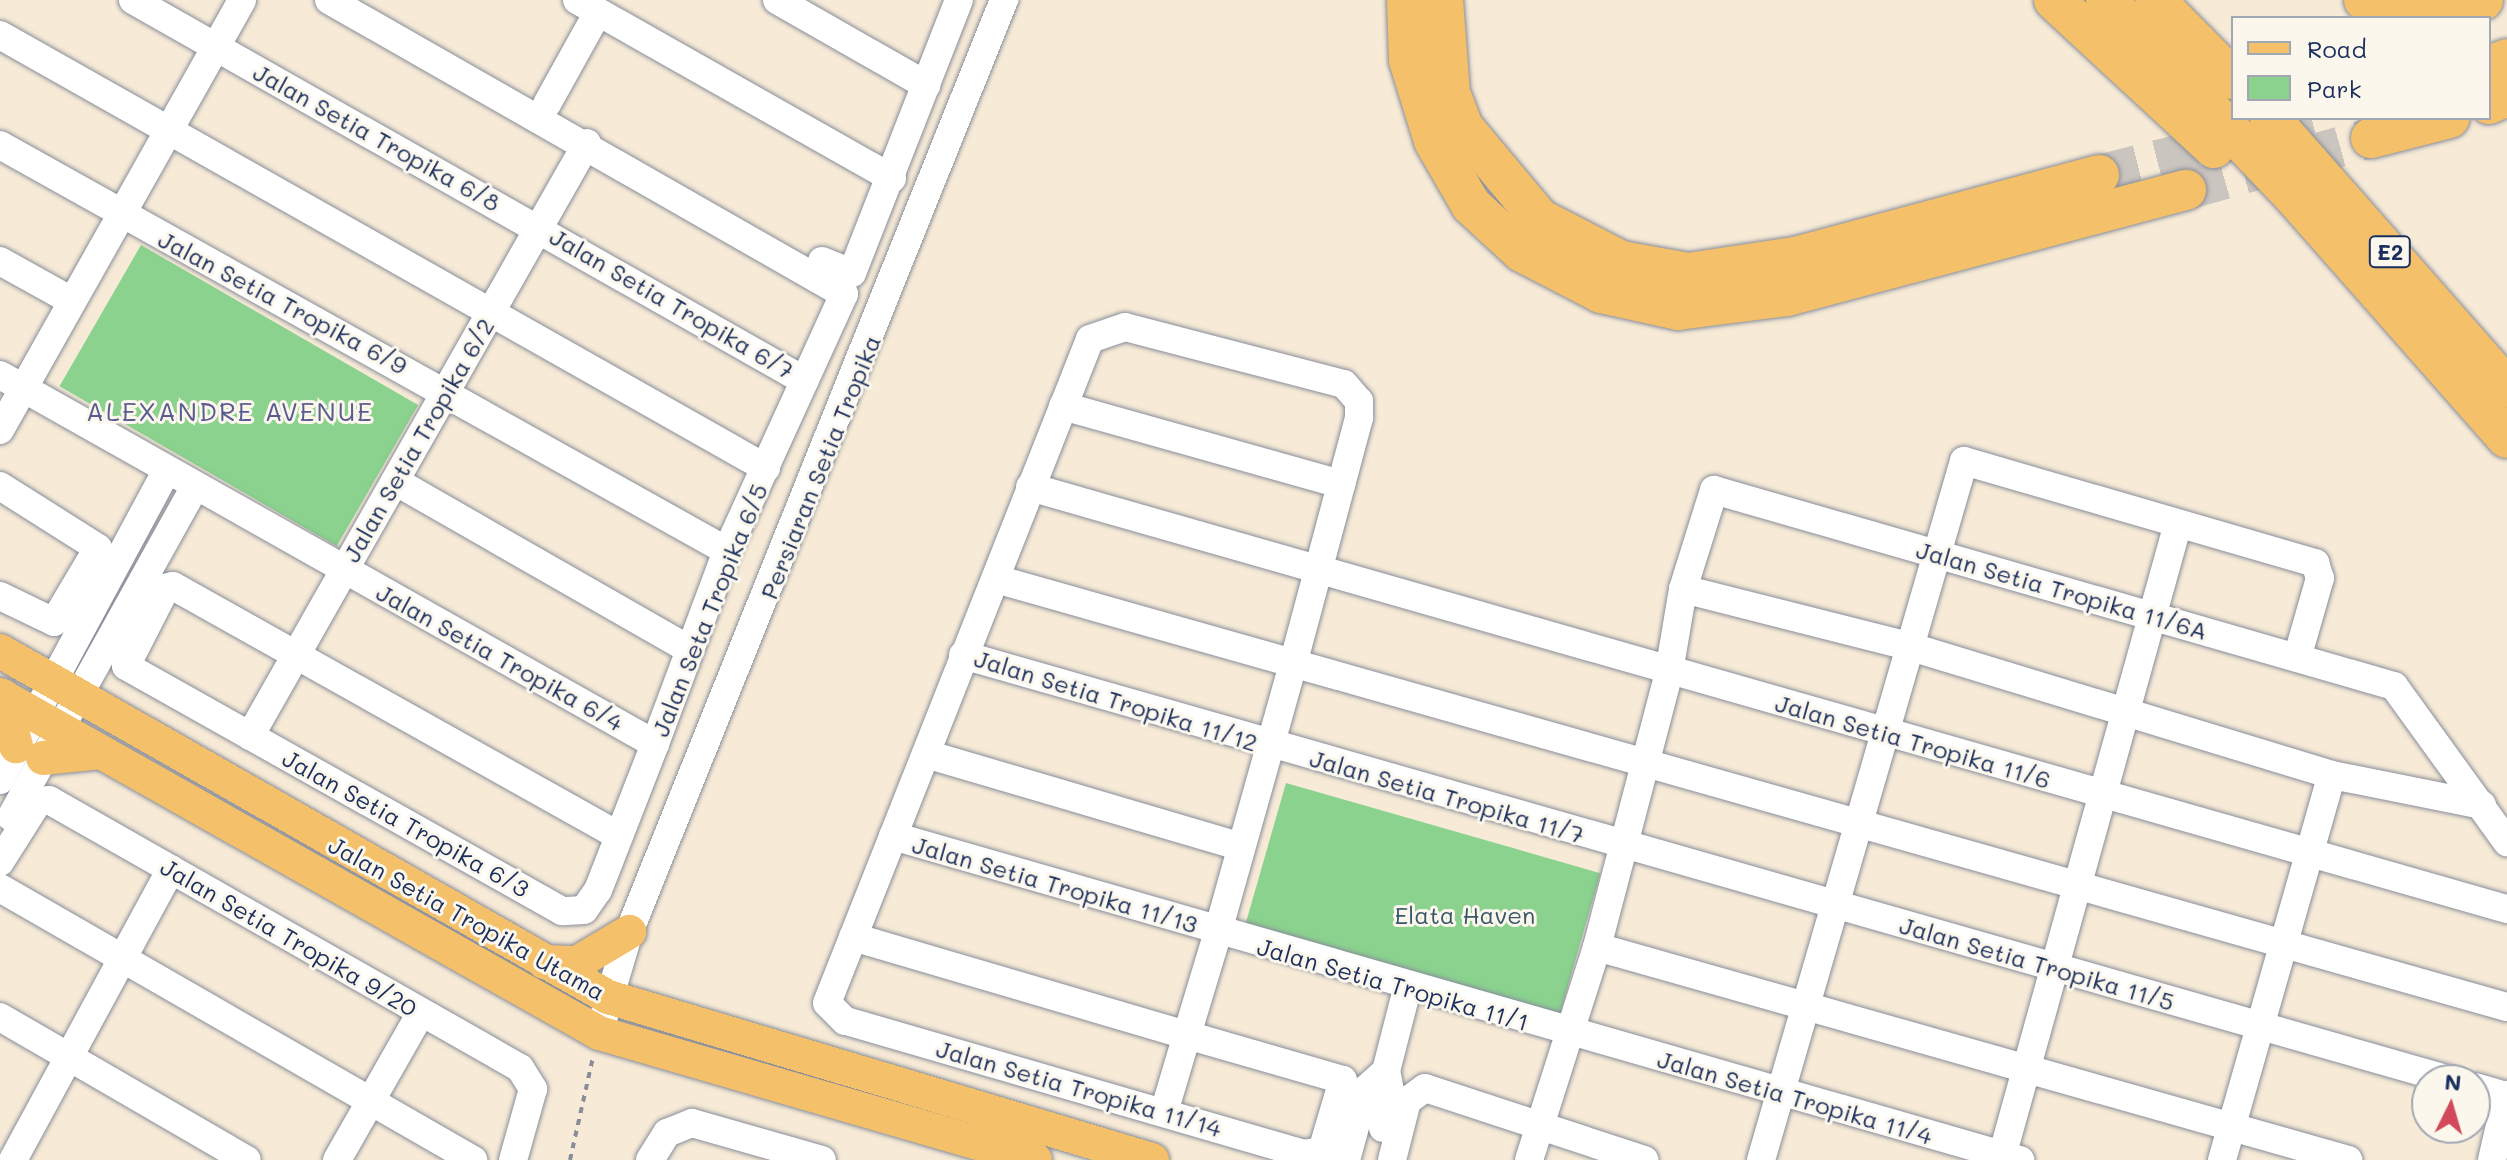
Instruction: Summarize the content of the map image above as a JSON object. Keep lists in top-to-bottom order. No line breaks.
{"streets":{"highway":["E2"],"main road":["Jalan Setia Tropika Utama"],"street":["Jalan Setia Tropika 6/8","Jalan Setia Tropika 6/9","Jalan Setia Tropika 6/7","Jalan Setia Tropika 6/2","Persiaran Setia Tropika","Jalan Setia Tropika 11/6A","Jalan Seta Tropika 6/5","Jalan Setia Tropika 6/4","Jalan Setia Tropika 11/12","Jalan Setia Tropika 11/6","Jalan Setia Tropika 11/7","Jalan Setia Tropika 6/3","Jalan Setia Tropika 11/13","Jalan Setia Tropika 9/20","Jalan Setia Tropika 11/5","Jalan Setia Tropika 11/1","Jalan Setia Tropika 11/14","Jalan Setia Tropika 11/4"]},"crossings":[["Jalan Setia Tropika 6/8","Jalan Setia Tropika 6/7"],["Jalan Setia Tropika 6/8","Jalan Setia Tropika 6/2"],["Jalan Setia Tropika 6/9","Jalan Setia Tropika 6/2"],["Jalan Setia Tropika 6/9","Jalan Seta Tropika 6/5"],["Jalan Setia Tropika 6/7","Jalan Setia Tropika 6/2"],["Jalan Setia Tropika 6/7","Jalan Seta Tropika 6/5"],["Jalan Setia Tropika 6/2","Jalan Setia Tropika 6/4"],["Jalan Setia Tropika 6/2","Jalan Setia Tropika 6/3"],["Persiaran Setia Tropika","Jalan Setia Tropika Utama"],["Jalan Seta Tropika 6/5","Jalan Setia Tropika 6/4"],["Jalan Seta Tropika 6/5","Jalan Setia Tropika 6/3"],["Jalan Setia Tropika 11/12","Jalan Setia Tropika 11/7"],["Jalan Setia Tropika 11/7","Jalan Setia Tropika 11/5"],["Jalan Setia Tropika 11/13","Jalan Setia Tropika 11/1"],["Jalan Setia Tropika 11/1","Jalan Setia Tropika 11/4"]],"districts":["ALEXANDRE AVENUE"],"parks":["Elata Haven"],"legend":["Road","Park"],"north":"top"}
